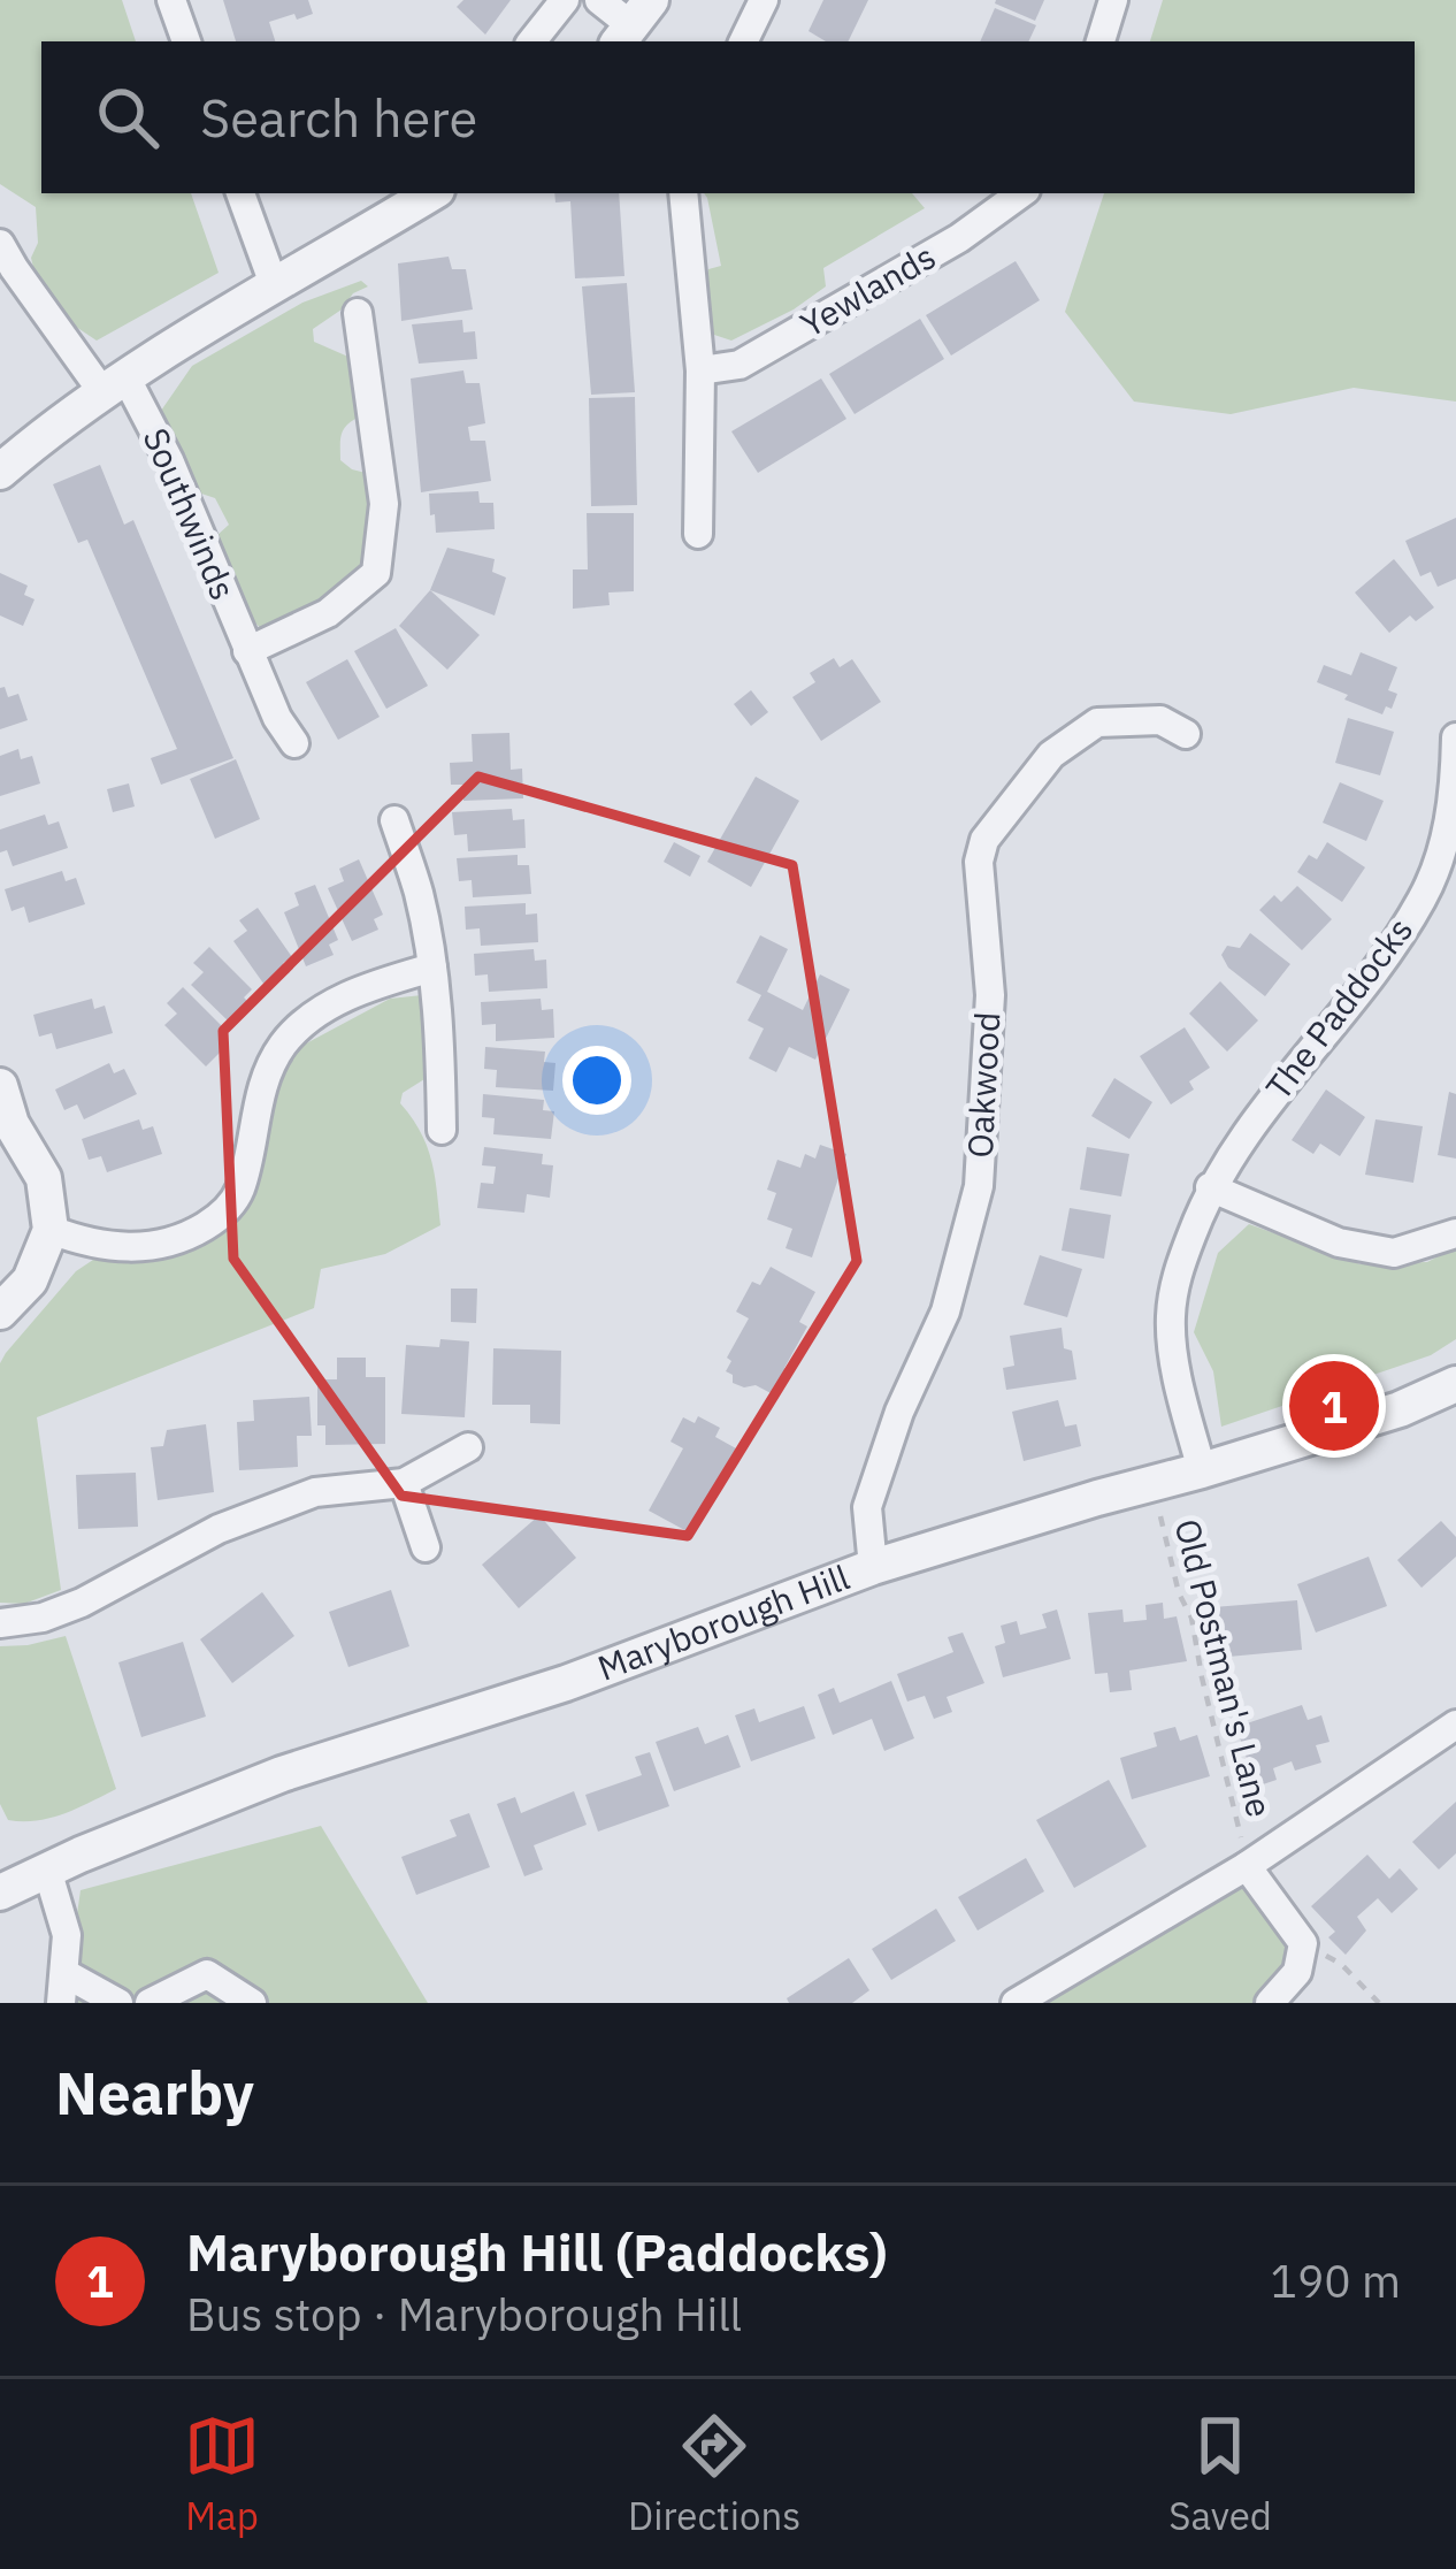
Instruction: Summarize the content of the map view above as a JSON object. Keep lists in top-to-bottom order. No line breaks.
{"streets":{"street":["Yewlands","Southwinds","The Paddocks","Oakwood","Maryborough Hill"],"path":["Old Postman's Lane"]},"crossings":[["The Paddocks","Maryborough Hill"],["Oakwood","Maryborough Hill"],["Maryborough Hill","Old Postman's Lane"]],"page":{"search":"Search here","pins":"1","heading":"Nearby","list":[{"mark":"1","name":"Maryborough Hill (Paddocks)","note":"Bus stop · Maryborough Hill","value":"190 m"}],"nav":["Map","Directions","Saved"]}}
